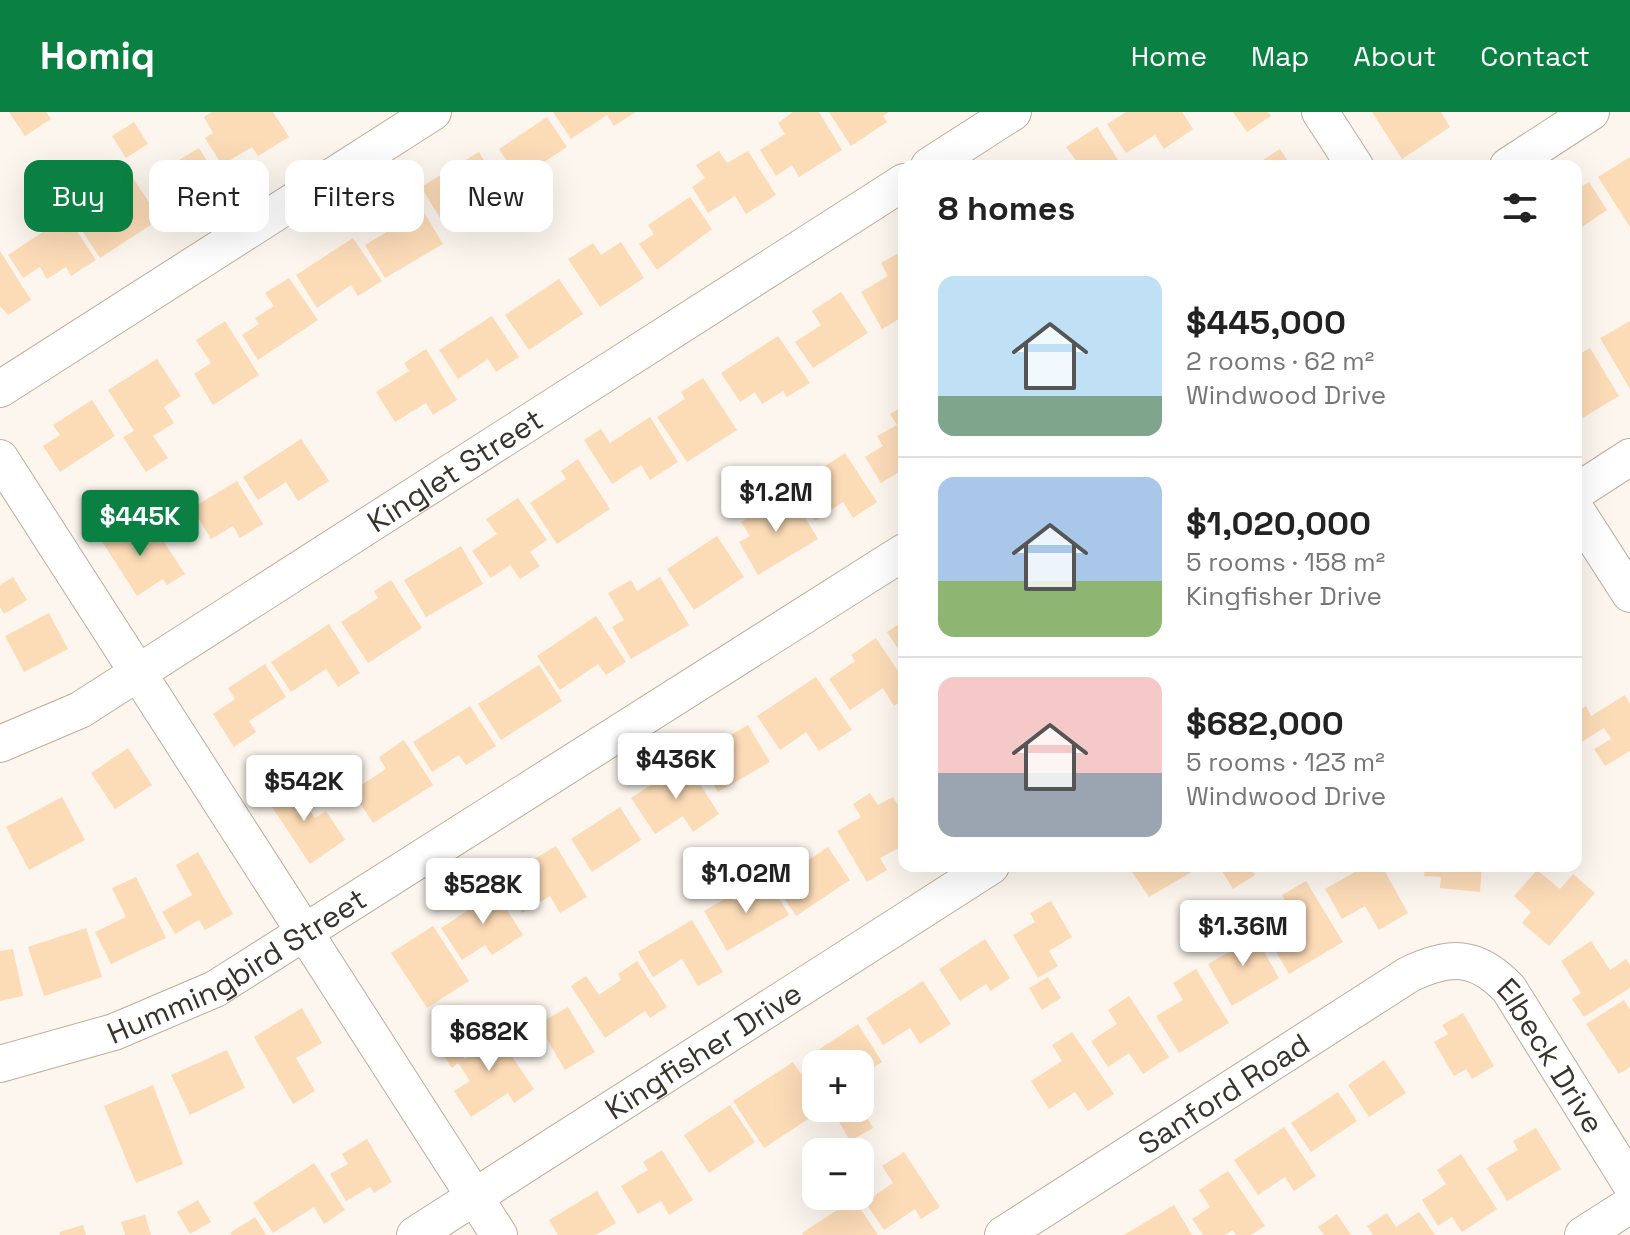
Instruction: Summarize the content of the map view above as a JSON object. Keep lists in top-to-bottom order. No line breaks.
{"streets":{"street":["Kinglet Street","Hummingbird Street","Kingfisher Drive","Elbeck Drive","Sanford Road"]},"crossings":[["Elbeck Drive","Sanford Road"]],"page":{"header":"Homiq","nav":["Home","Map","About","Contact"],"chip":["Buy","Rent","Filters","New"],"heading":"8 homes","list":[{"name":"$445,000","note":"2 rooms · 62 m² · Windwood Drive"},{"name":"$1,020,000","note":"5 rooms · 158 m² · Kingfisher Drive"},{"name":"$682,000","note":"5 rooms · 123 m² · Windwood Drive"}],"price":["$1.2M","$445K","$436K","$542K","$1.02M","$528K","$1.36M","$682K"],"map_buttons":["+","−"]}}
